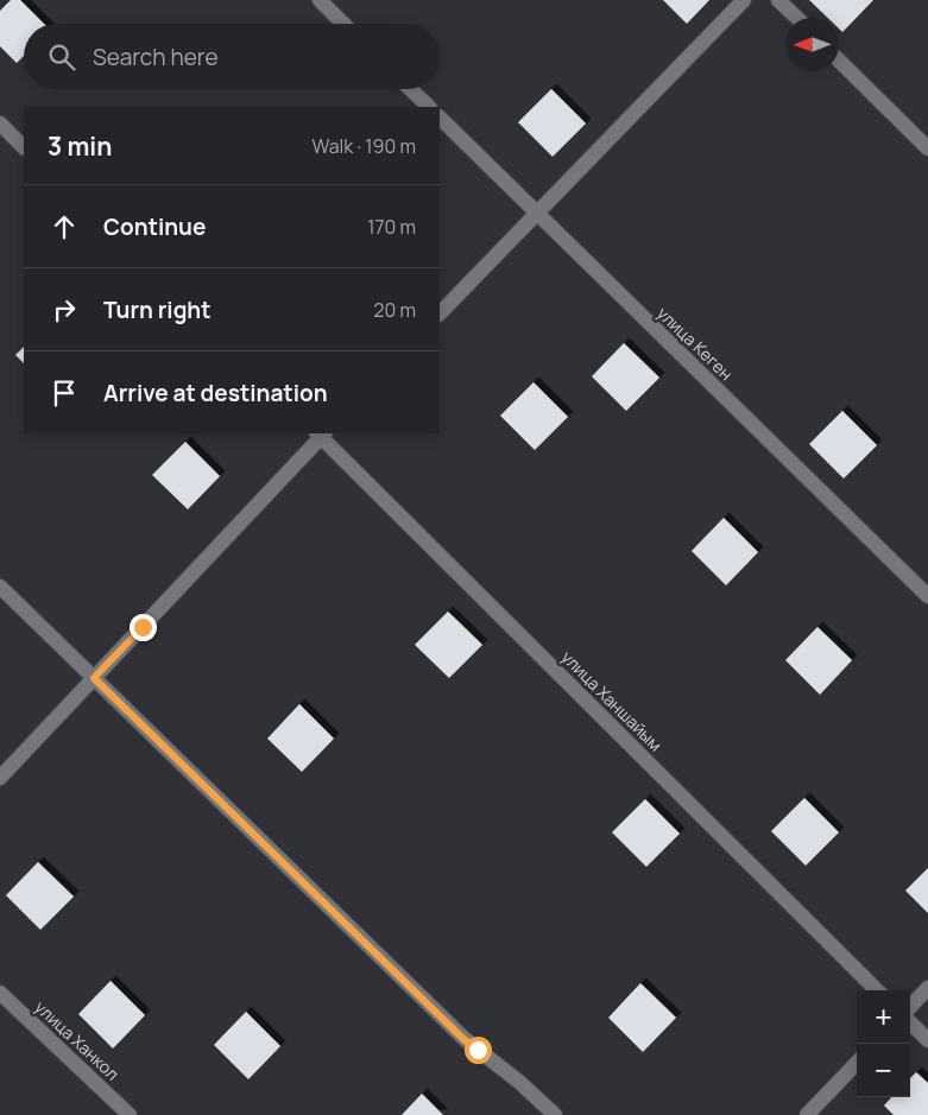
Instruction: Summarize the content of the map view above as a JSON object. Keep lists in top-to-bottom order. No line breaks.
{"streets":{"street":["улица Кеген","улица Ханшайым","улица Ханкол"]},"north":"left","page":{"search":"Search here","heading":["3 min","Walk · 190 m"],"list":[["Continue","170 m"],["Turn right","20 m"],"Arrive at destination"],"map_buttons":["+","−"]}}
